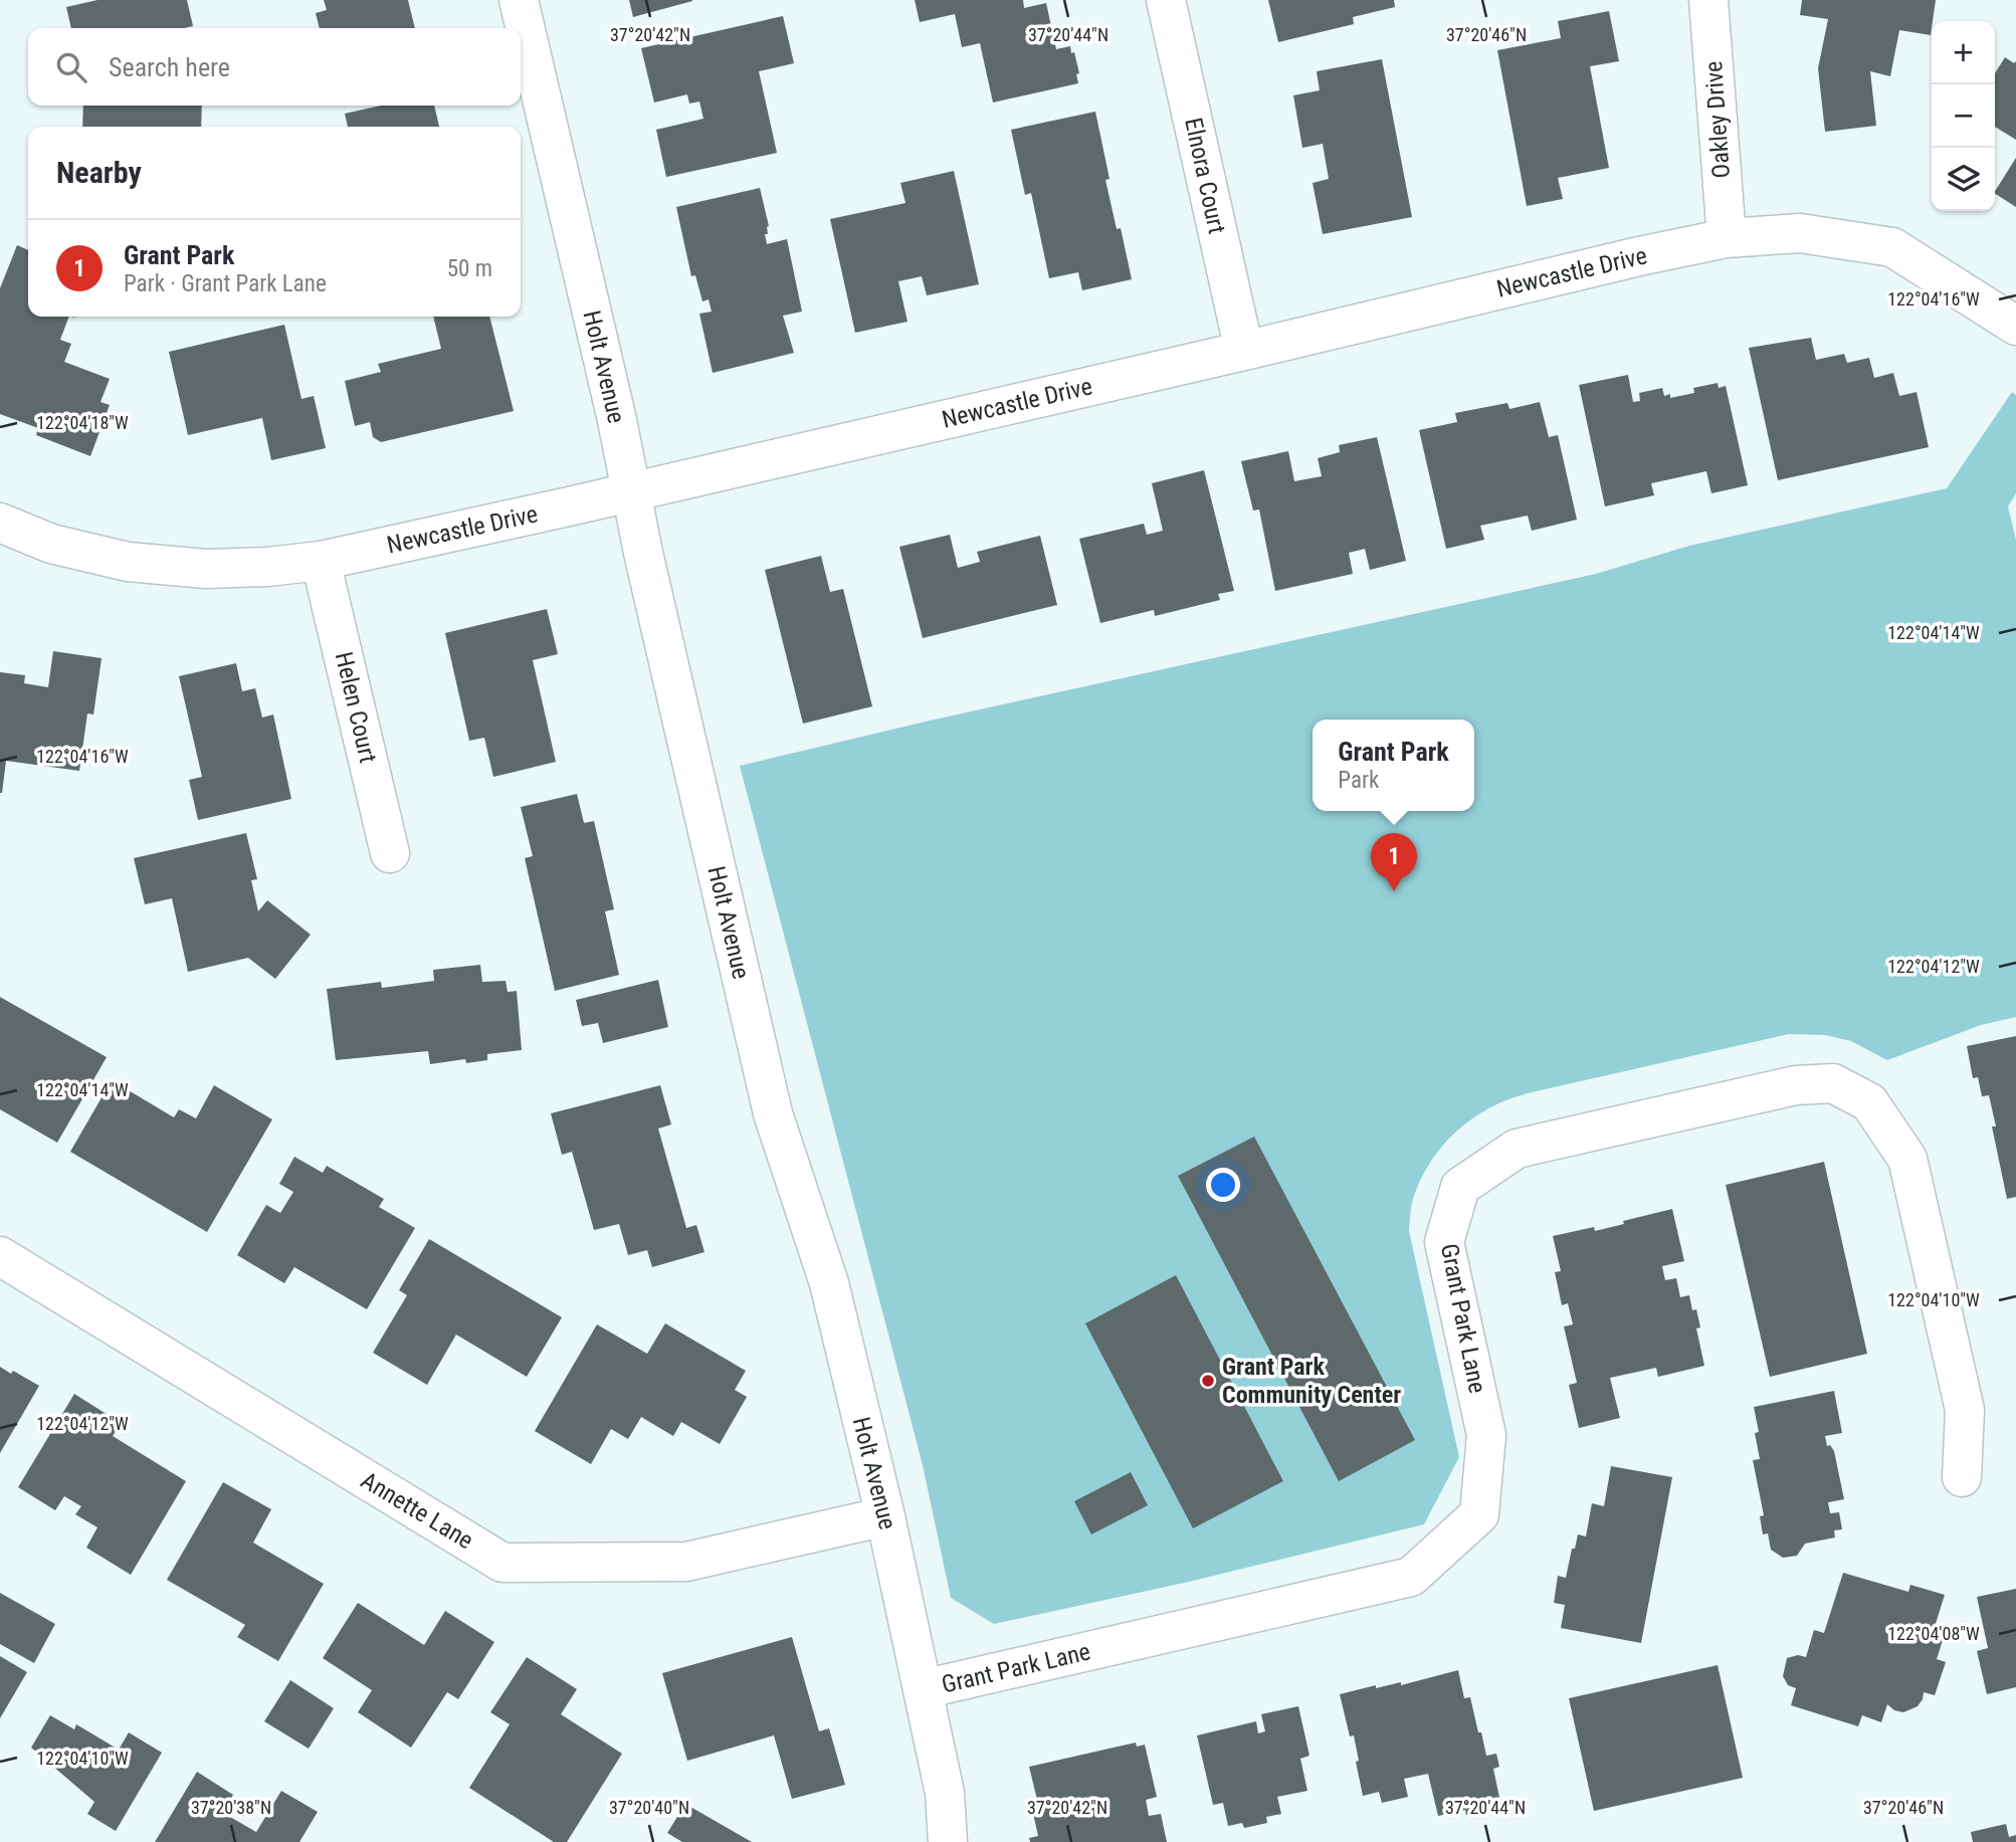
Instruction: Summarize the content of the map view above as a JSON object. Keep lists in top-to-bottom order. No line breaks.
{"streets":{"street":["Oakley Drive","Elnora Court","Newcastle Drive","Holt Avenue","Helen Court","Grant Park Lane","Annette Lane"]},"crossings":[["Oakley Drive","Newcastle Drive"],["Elnora Court","Newcastle Drive"],["Newcastle Drive","Holt Avenue"],["Newcastle Drive","Helen Court"],["Holt Avenue","Grant Park Lane"],["Holt Avenue","Annette Lane"]],"places":["Grant Park Community Center"],"page":{"map_buttons":["+","−"],"search":"Search here","heading":"Nearby","list":[{"mark":"1","name":"Grant Park","note":"Park · Grant Park Lane","value":"50 m"}],"popup":["Grant Park","Park"],"pins":"1"},"coordinates":["37°20'42\"N","37°20'44\"N","37°20'46\"N","122°04'16\"W","122°04'18\"W","122°04'14\"W","122°04'12\"W","122°04'10\"W","122°04'08\"W","37°20'38\"N","37°20'40\"N"]}
